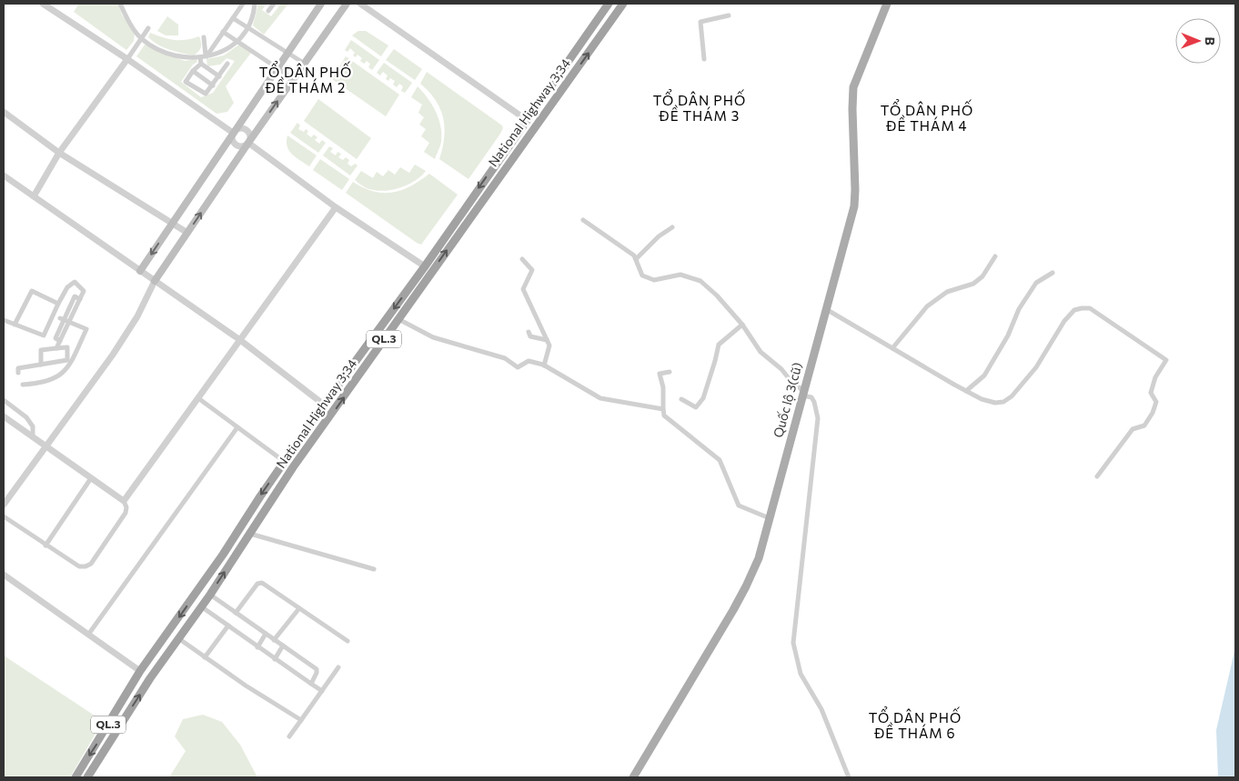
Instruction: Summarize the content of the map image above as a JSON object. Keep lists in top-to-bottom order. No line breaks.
{"streets":{"highway":["National Highway 3;34","QL.3"],"main road":["Quốc lộ 3(cũ)"]},"districts":["TỔ DÂN PHỐ ĐỀ THÁM 2","TỔ DÂN PHỐ ĐỀ THÁM 3","TỔ DÂN PHỐ ĐỀ THÁM 4","TỔ DÂN PHỐ ĐỀ THÁM 6"],"north":"right"}
